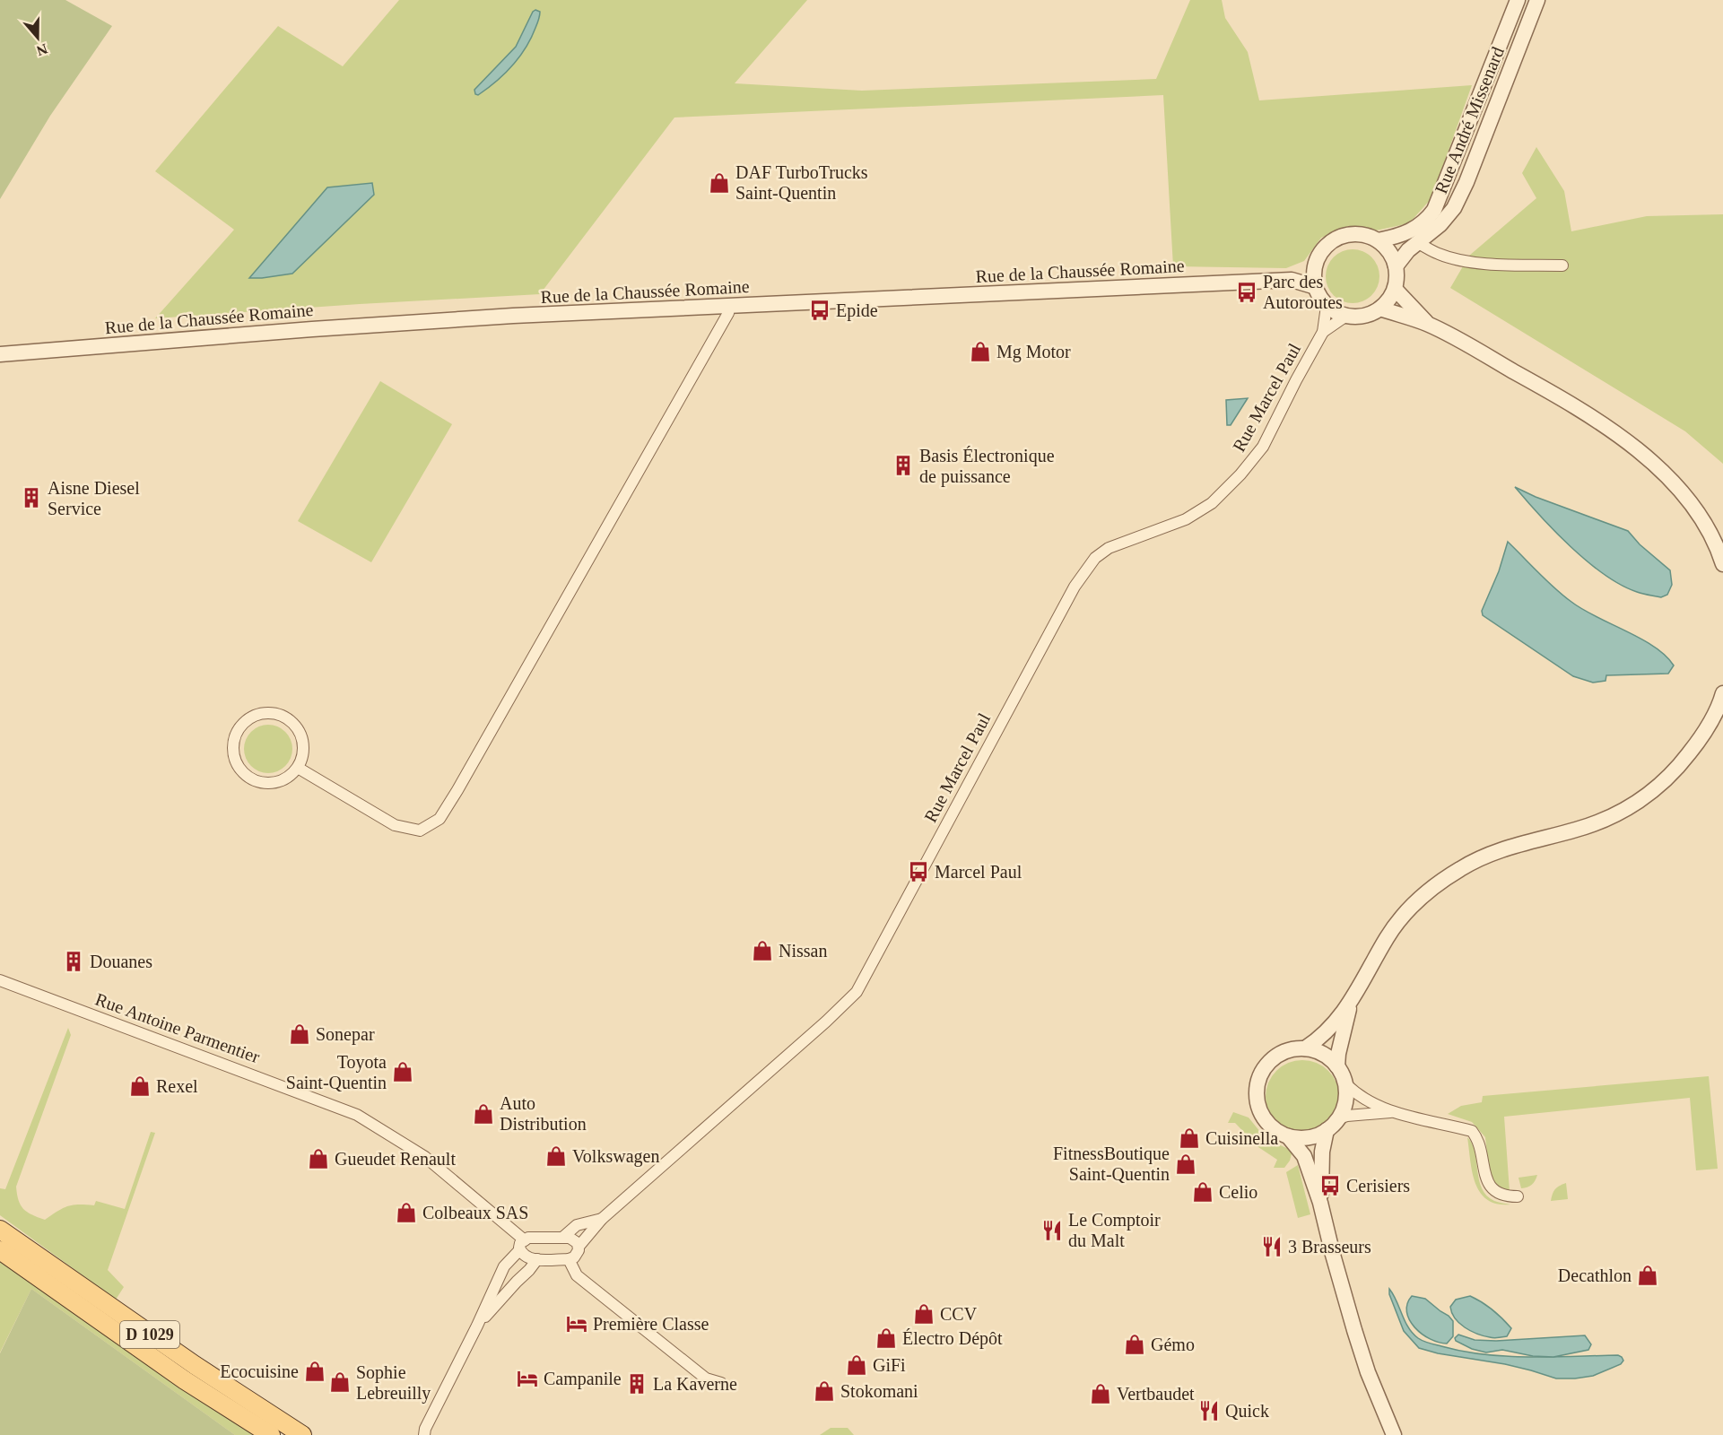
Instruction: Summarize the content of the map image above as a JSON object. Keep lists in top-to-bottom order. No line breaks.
{"streets":{"main road":["D 1029"],"street":["Rue André Missenard","Rue de la Chaussée Romaine","Rue Marcel Paul","Rue Antoine Parmentier"]},"crossings":[["Rue André Missenard","Rue de la Chaussée Romaine"],["Rue André Missenard","Rue Marcel Paul"],["Rue de la Chaussée Romaine","Rue Marcel Paul"]],"places":{"shop":["DAF TurboTrucks Saint-Quentin","Mg Motor","Nissan","Sonepar","Toyota Saint-Quentin","Rexel","Auto Distribution","Cuisinella","Volkswagen","Gueudet Renault","FitnessBoutique Saint-Quentin","Celio","Colbeaux SAS","Decathlon","CCV","Électro Dépôt","Gémo","GiFi","Ecocuisine","Sophie Lebreuilly","Stokomani","Vertbaudet"],"bus stop":["Parc des Autoroutes","Epide","Marcel Paul","Cerisiers"],"building":["Basis Électronique de puissance","Aisne Diesel Service","Douanes","La Kaverne"],"restaurant":["Le Comptoir du Malt","3 Brasseurs","Quick"],"hotel":["Première Classe","Campanile"]},"north":"bottom"}
